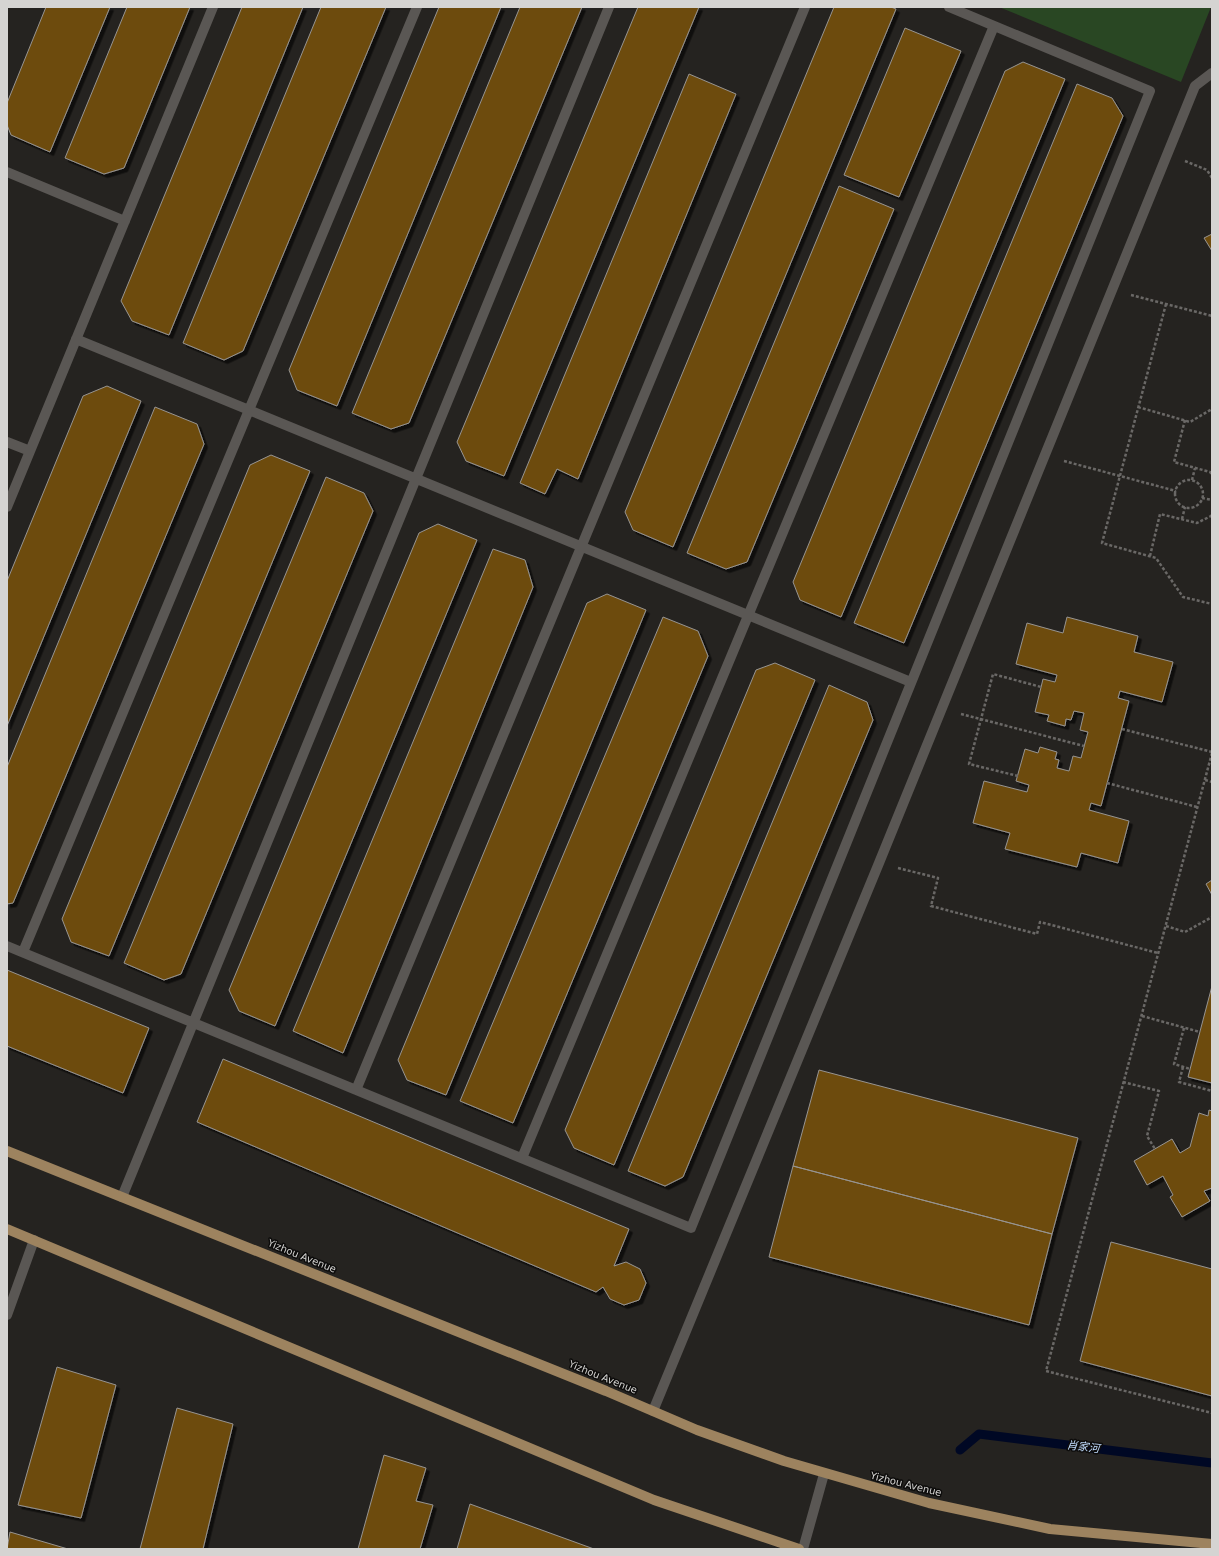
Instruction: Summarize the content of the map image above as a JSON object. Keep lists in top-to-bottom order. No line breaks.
{"streets":{"main road":["Yizhou Avenue"]},"water":["肖家河"]}
